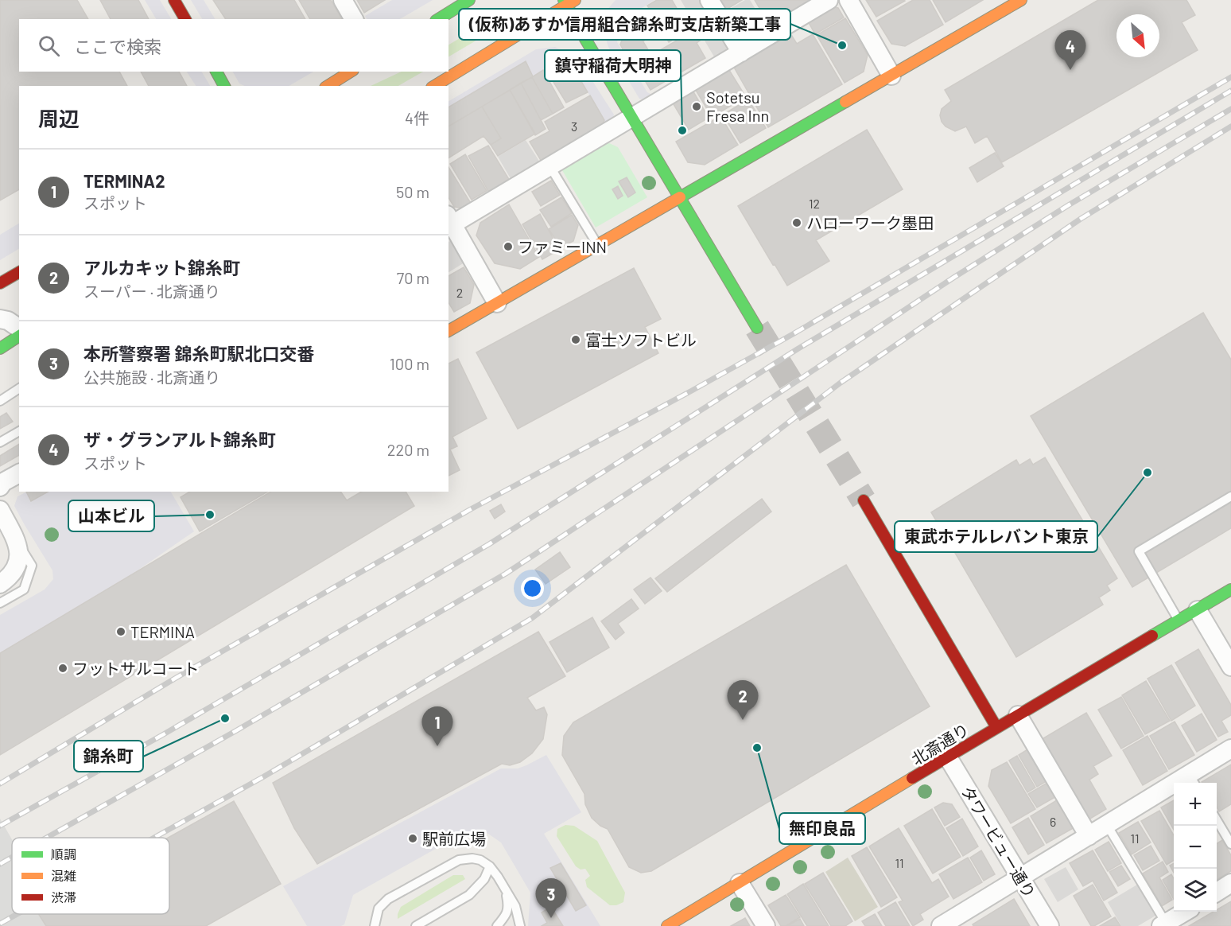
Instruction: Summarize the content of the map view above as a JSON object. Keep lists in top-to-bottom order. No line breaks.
{"streets":{"main road":["北斎通り"],"street":["タワービュー通り"]},"crossings":[["北斎通り","タワービュー通り"]],"places":["(仮称)あすか信用組合錦糸町支店新築工事","Sotetsu Fresa Inn","鎮守稲荷大明神","ハローワーク墨田","ファミーINN","富士ソフトビル","東武ホテルレバント東京","山本ビル","TERMINA","フットサルコート","錦糸町","無印良品","駅前広場"],"house_numbers":["3","12","2","6","11","11"],"legend":["順調","混雑","渋滞"],"north":"bottom right","page":{"search":"ここで検索","pins":["4","2","1","3"],"heading":["周辺","4件"],"list":[{"mark":"1","name":"TERMINA2","note":"スポット","value":"50 m"},{"mark":"2","name":"アルカキット錦糸町","note":"スーパー · 北斎通り","value":"70 m"},{"mark":"3","name":"本所警察署 錦糸町駅北口交番","note":"公共施設 · 北斎通り","value":"100 m"},{"mark":"4","name":"ザ・グランアルト錦糸町","note":"スポット","value":"220 m"}],"map_buttons":["+","−"]}}
